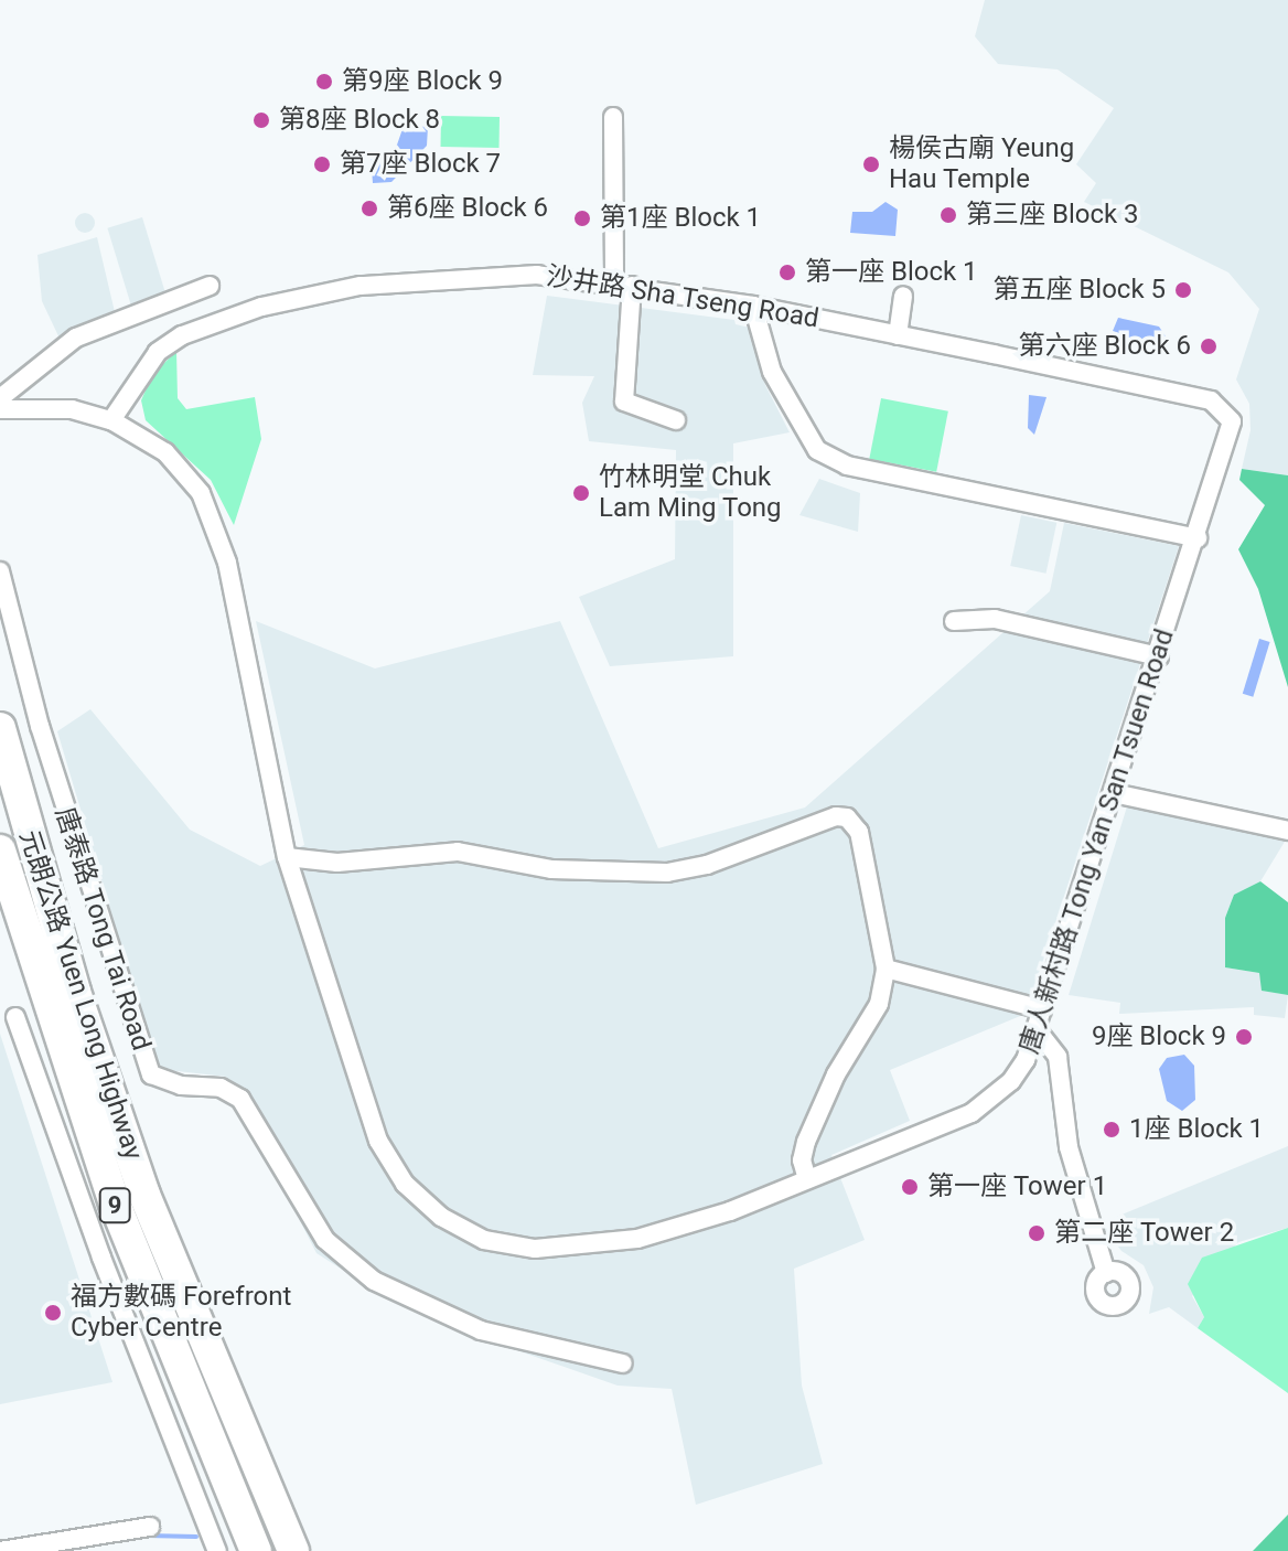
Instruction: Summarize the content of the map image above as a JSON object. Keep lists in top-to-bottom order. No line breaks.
{"streets":{"highway":["元朗公路 Yuen Long Highway","9"],"street":["沙井路 Sha Tseng Road","唐人新村路 Tong Yan San Tsuen Road","唐泰路 Tong Tai Road"]},"crossings":[["沙井路 Sha Tseng Road","唐人新村路 Tong Yan San Tsuen Road"]],"places":["第9座 Block 9","第8座 Block 8","第7座 Block 7","楊侯古廟 Yeung Hau Temple","第6座 Block 6","第三座 Block 3","第1座 Block 1","第一座 Block 1","第五座 Block 5","第六座 Block 6","竹林明堂 Chuk Lam Ming Tong","9座 Block 9","1座 Block 1","第一座 Tower 1","第二座 Tower 2","福方數碼 Forefront Cyber Centre"]}
